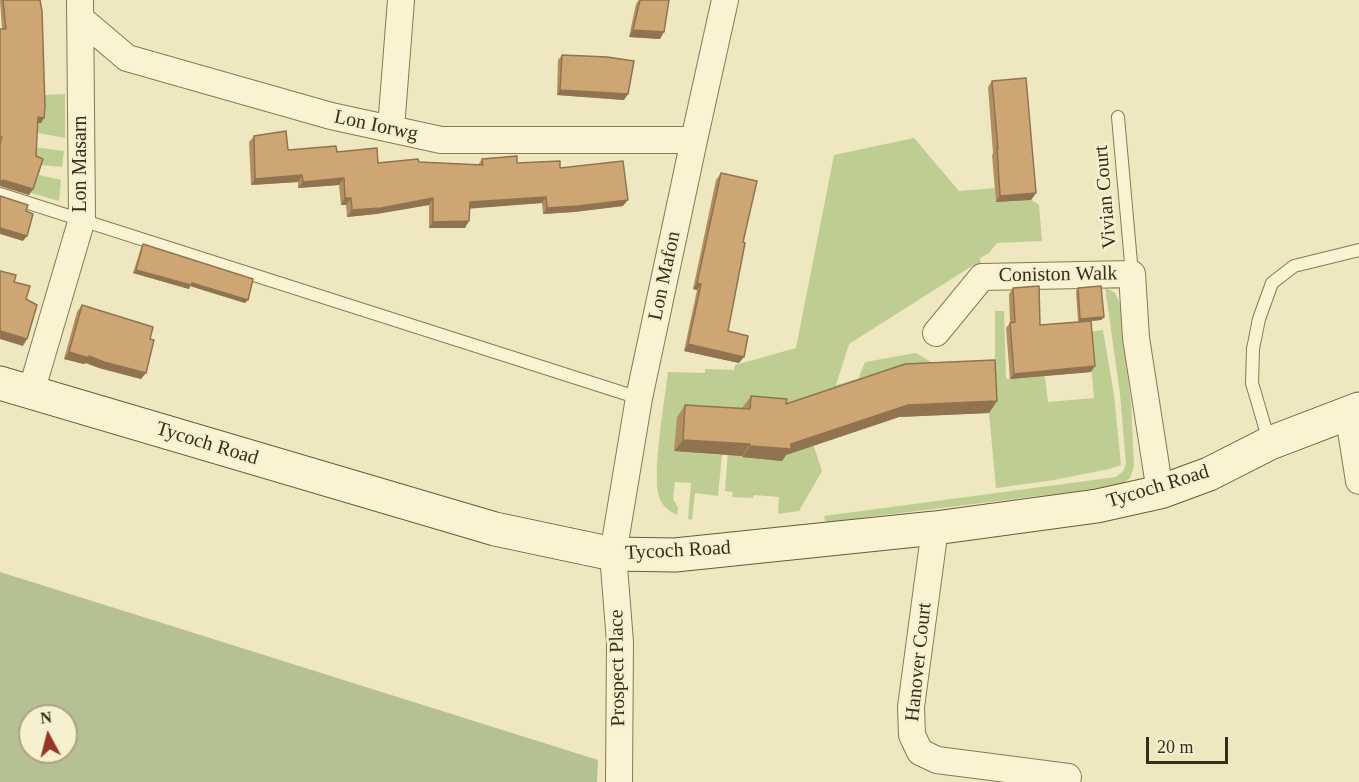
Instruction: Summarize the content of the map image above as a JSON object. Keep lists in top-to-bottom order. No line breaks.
{"streets":{"street":["Lon Iorwg","Lon Masarn","Coniston Walk","Lon Mafon","Tycoch Road","Hanover Court","Prospect Place"],"lane":["Vivian Court"]},"crossings":[["Lon Iorwg","Lon Masarn"],["Lon Iorwg","Lon Mafon"],["Lon Masarn","Tycoch Road"],["Vivian Court","Coniston Walk"],["Coniston Walk","Tycoch Road"],["Lon Mafon","Tycoch Road"],["Lon Mafon","Prospect Place"],["Tycoch Road","Hanover Court"],["Tycoch Road","Prospect Place"]],"scale_bar":"20 m","north":"top"}
